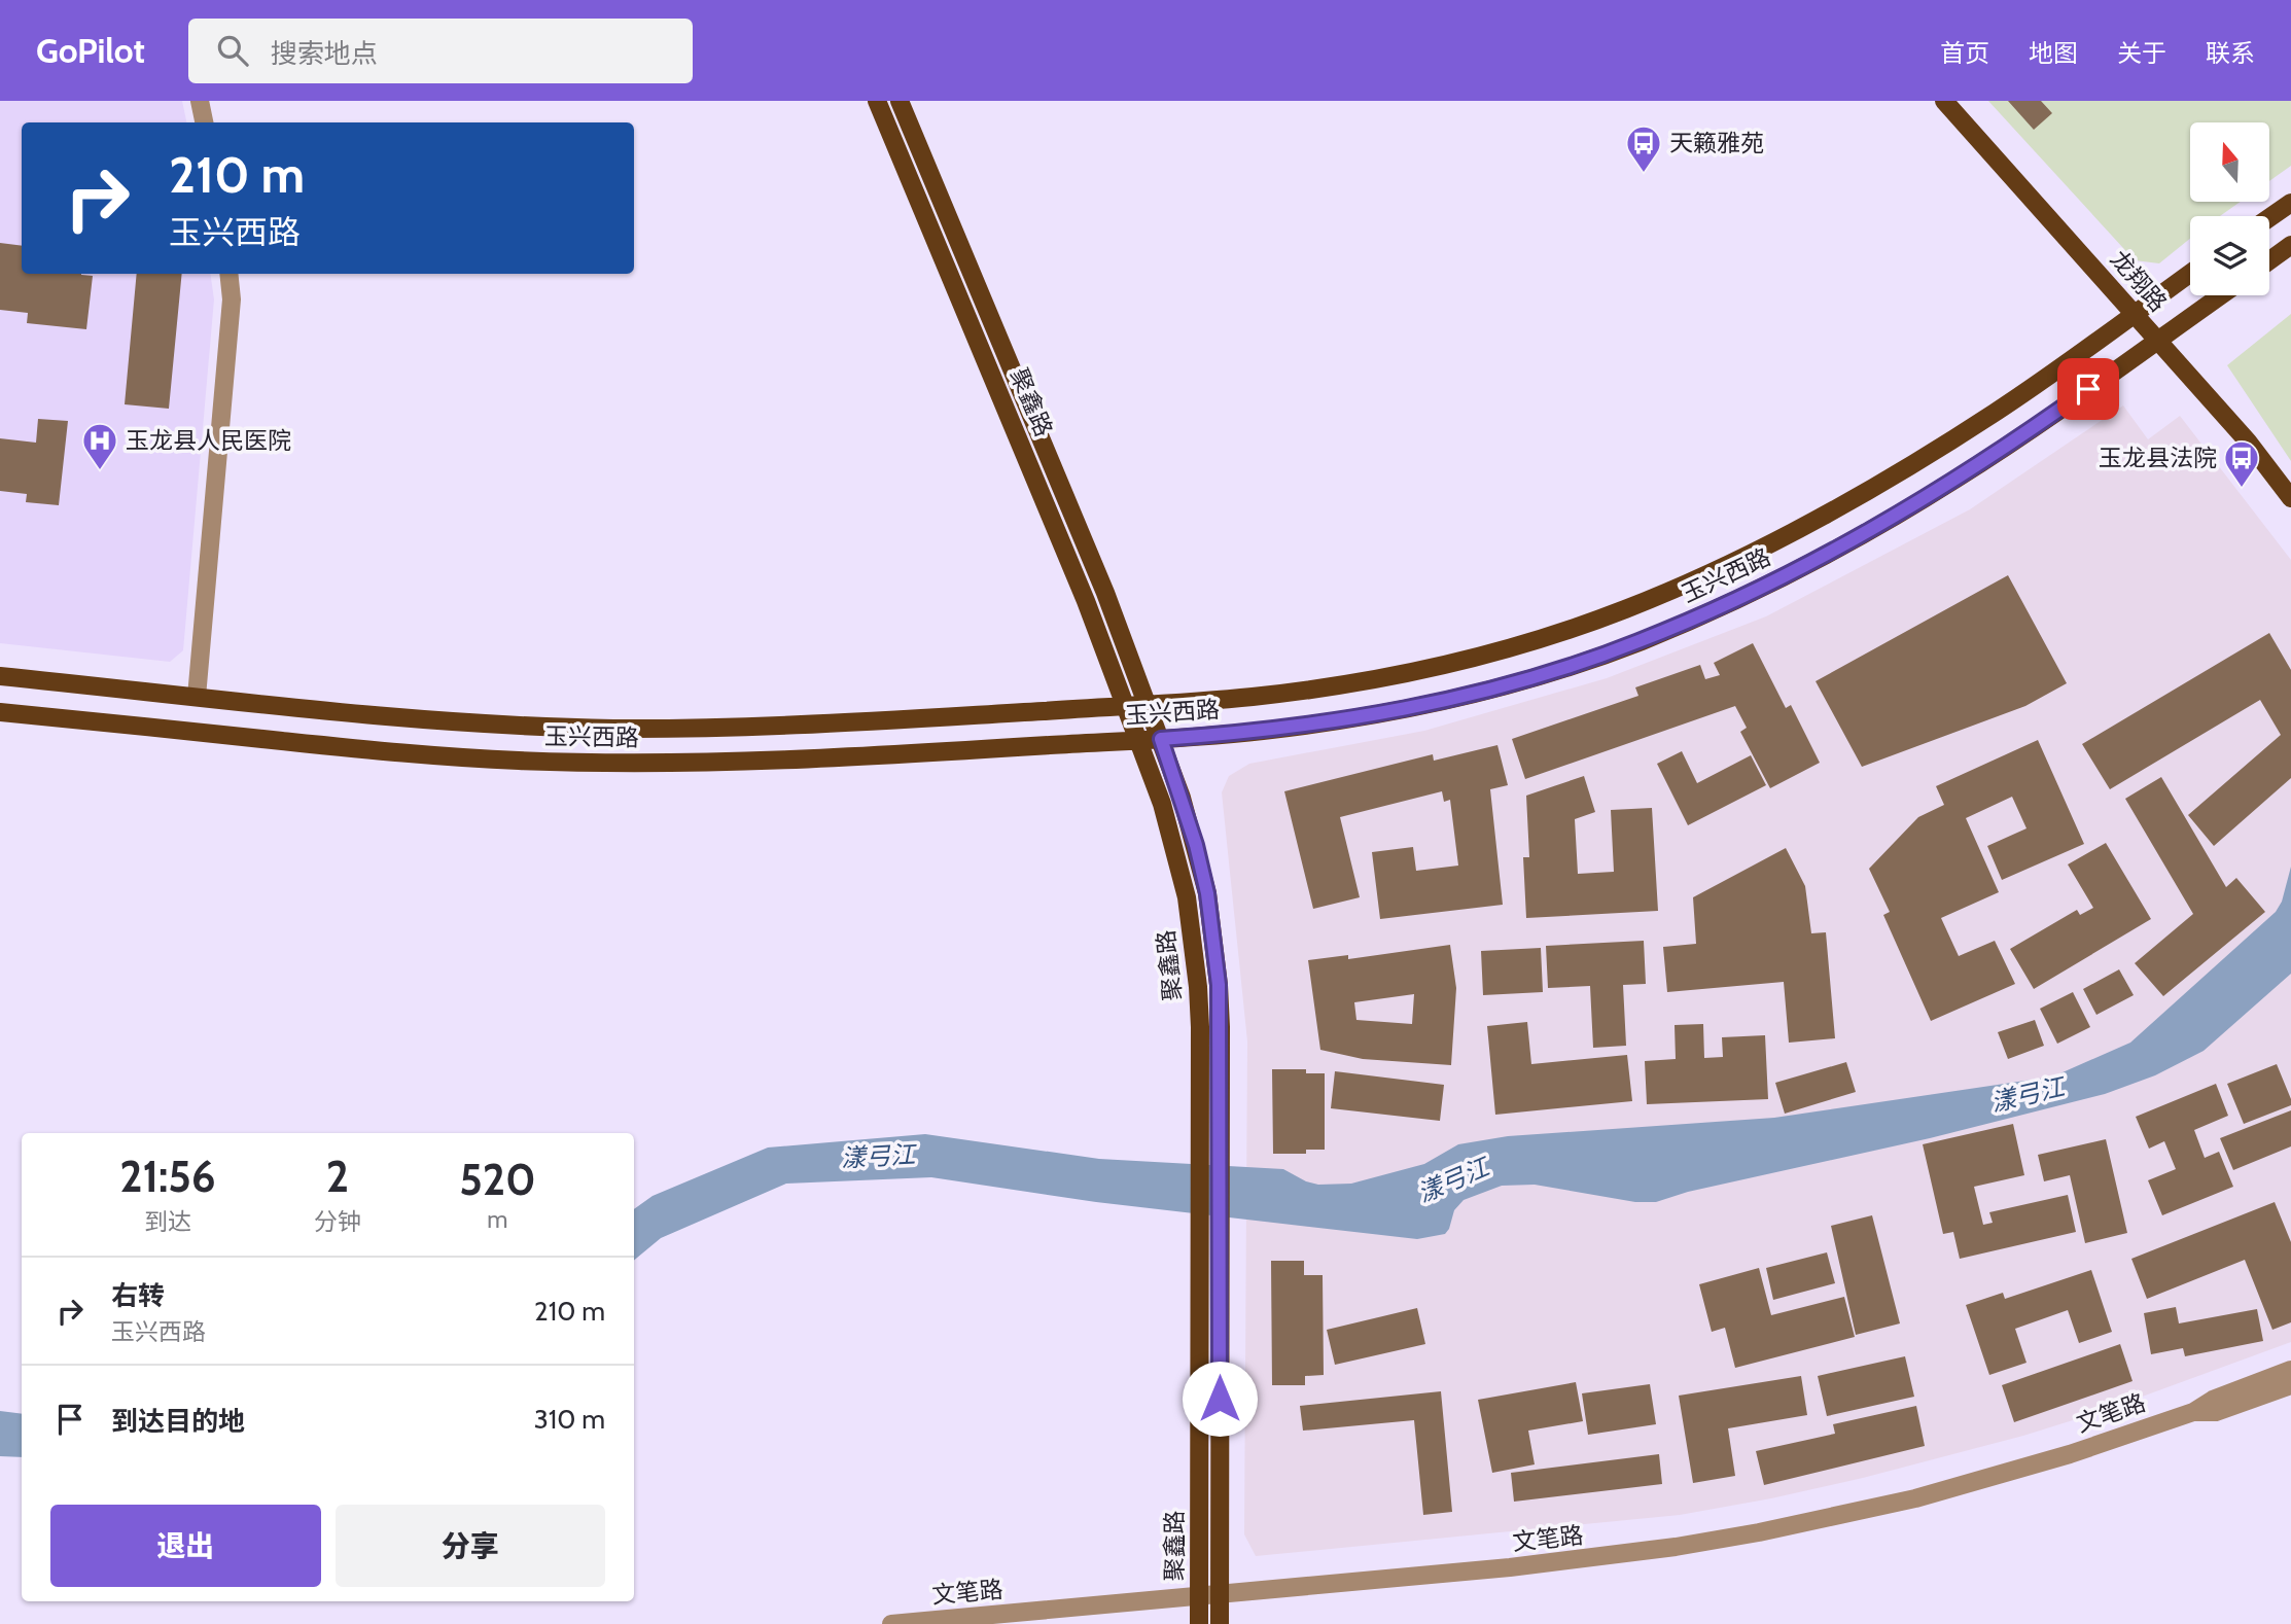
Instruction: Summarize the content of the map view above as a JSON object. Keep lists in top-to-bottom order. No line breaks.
{"streets":{"main road":["龙翔路","聚鑫路","玉兴西路"],"street":["文笔路"]},"crossings":[["龙翔路","玉兴西路"],["聚鑫路","玉兴西路"],["聚鑫路","文笔路"]],"water":["漾弓江"],"places":{"bus stop":["天籁雅苑","玉龙县法院"],"hospital":["玉龙县人民医院"]},"north":"top","page":{"header":"GoPilot","search":"搜索地点","nav":["首页","地图","关于","联系"],"turn":["210 m","玉兴西路"],"eta":["21:56","到达","2","分钟","520","m"],"list":[{"name":"右转","note":"玉兴西路","value":"210 m"},{"name":"到达目的地","value":"310 m"}],"buttons":["退出","分享"]}}
